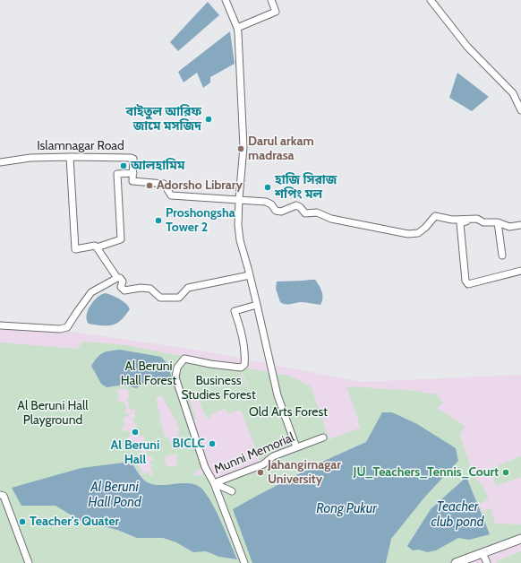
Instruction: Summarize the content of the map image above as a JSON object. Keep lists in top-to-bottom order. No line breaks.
{"streets":{"street":["Islamnagar Road","Munni Memorial"]},"water":["Al Beruni Hall Pond","Teacher club pond","Rong Pukur"],"parks":["Al Beruni Hall Forest","Business Studies Forest","Al Beruni Hall Playground","Old Arts Forest"],"places":["বাইতুল আরিফ জামে মসজিদ","Darul arkam madrasa","আলহামিম","Adorsho Library","হাজি সিরাজ শপিং মল","Proshongsha Tower 2","Al Beruni Hall","BICLC","Jahangirnagar University","JU_Teachers_Tennis_Court","Teacher's Quater"]}
